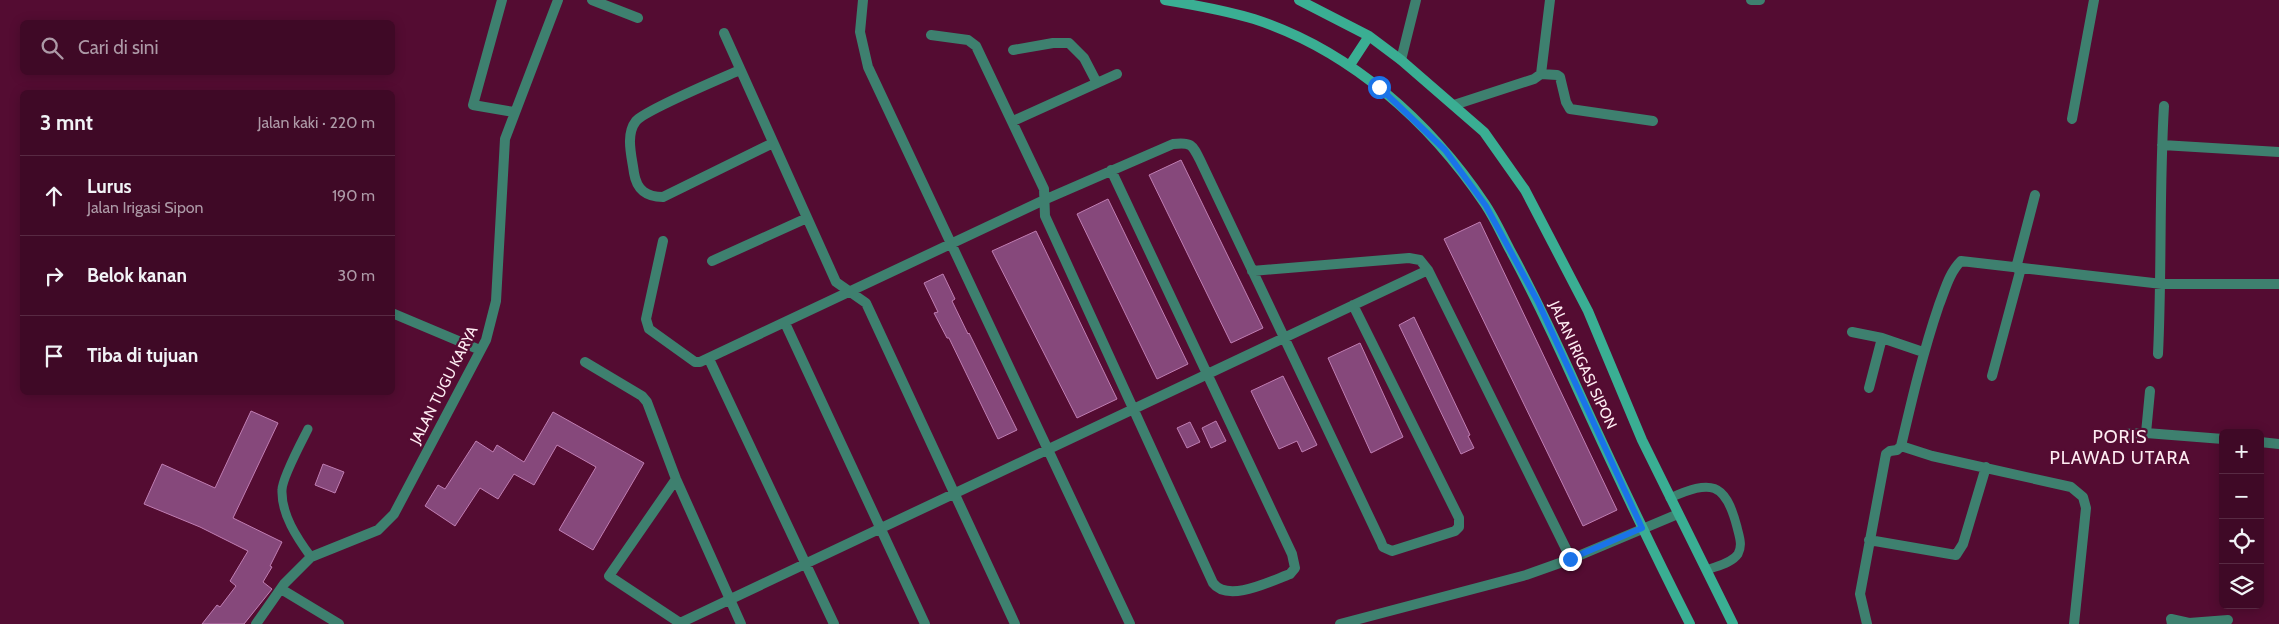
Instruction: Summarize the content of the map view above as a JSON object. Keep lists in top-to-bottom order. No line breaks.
{"streets":{"street":["JALAN IRIGASI SIPON","JALAN TUGU KARYA"]},"districts":["PORIS PLAWAD UTARA"],"page":{"search":"Cari di sini","heading":["3 mnt","Jalan kaki · 220 m"],"list":[["Lurus","Jalan Irigasi Sipon","190 m"],["Belok kanan","30 m"],"Tiba di tujuan"],"map_buttons":["+","−"]}}
